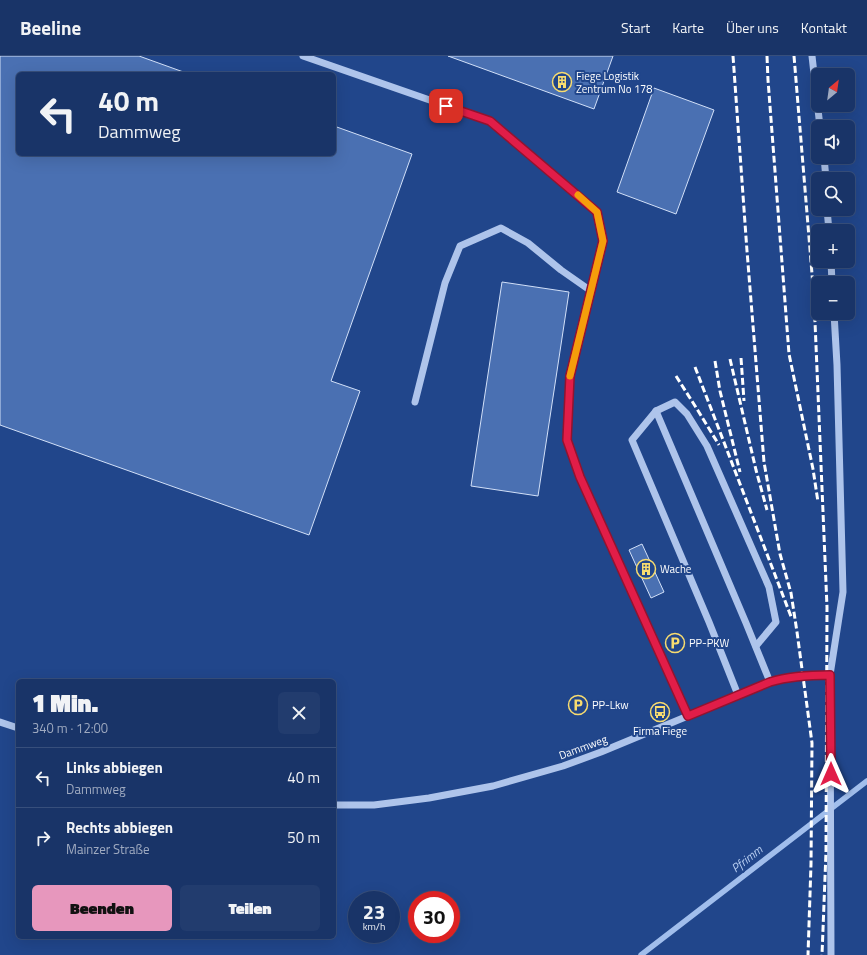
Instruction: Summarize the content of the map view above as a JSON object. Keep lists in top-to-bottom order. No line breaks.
{"streets":{"street":["Dammweg"]},"water":["Pfrimm"],"places":{"building":["Fiege Logistik Zentrum No 178","Wache"],"parking":["PP-PKW","PP-Lkw"],"bus stop":["Firma Fiege"]},"north":"top right","page":{"header":"Beeline","nav":["Start","Karte","Über uns","Kontakt"],"map_buttons":["+","−"],"turn":["40 m","Dammweg"],"heading":["1 Min.","340 m · 12:00"],"list":[{"name":"Links abbiegen","note":"Dammweg","value":"40 m"},{"name":"Rechts abbiegen","note":"Mainzer Straße","value":"50 m"}],"buttons":["Beenden","Teilen"],"speed":"23 km/h","limit":"30"}}
